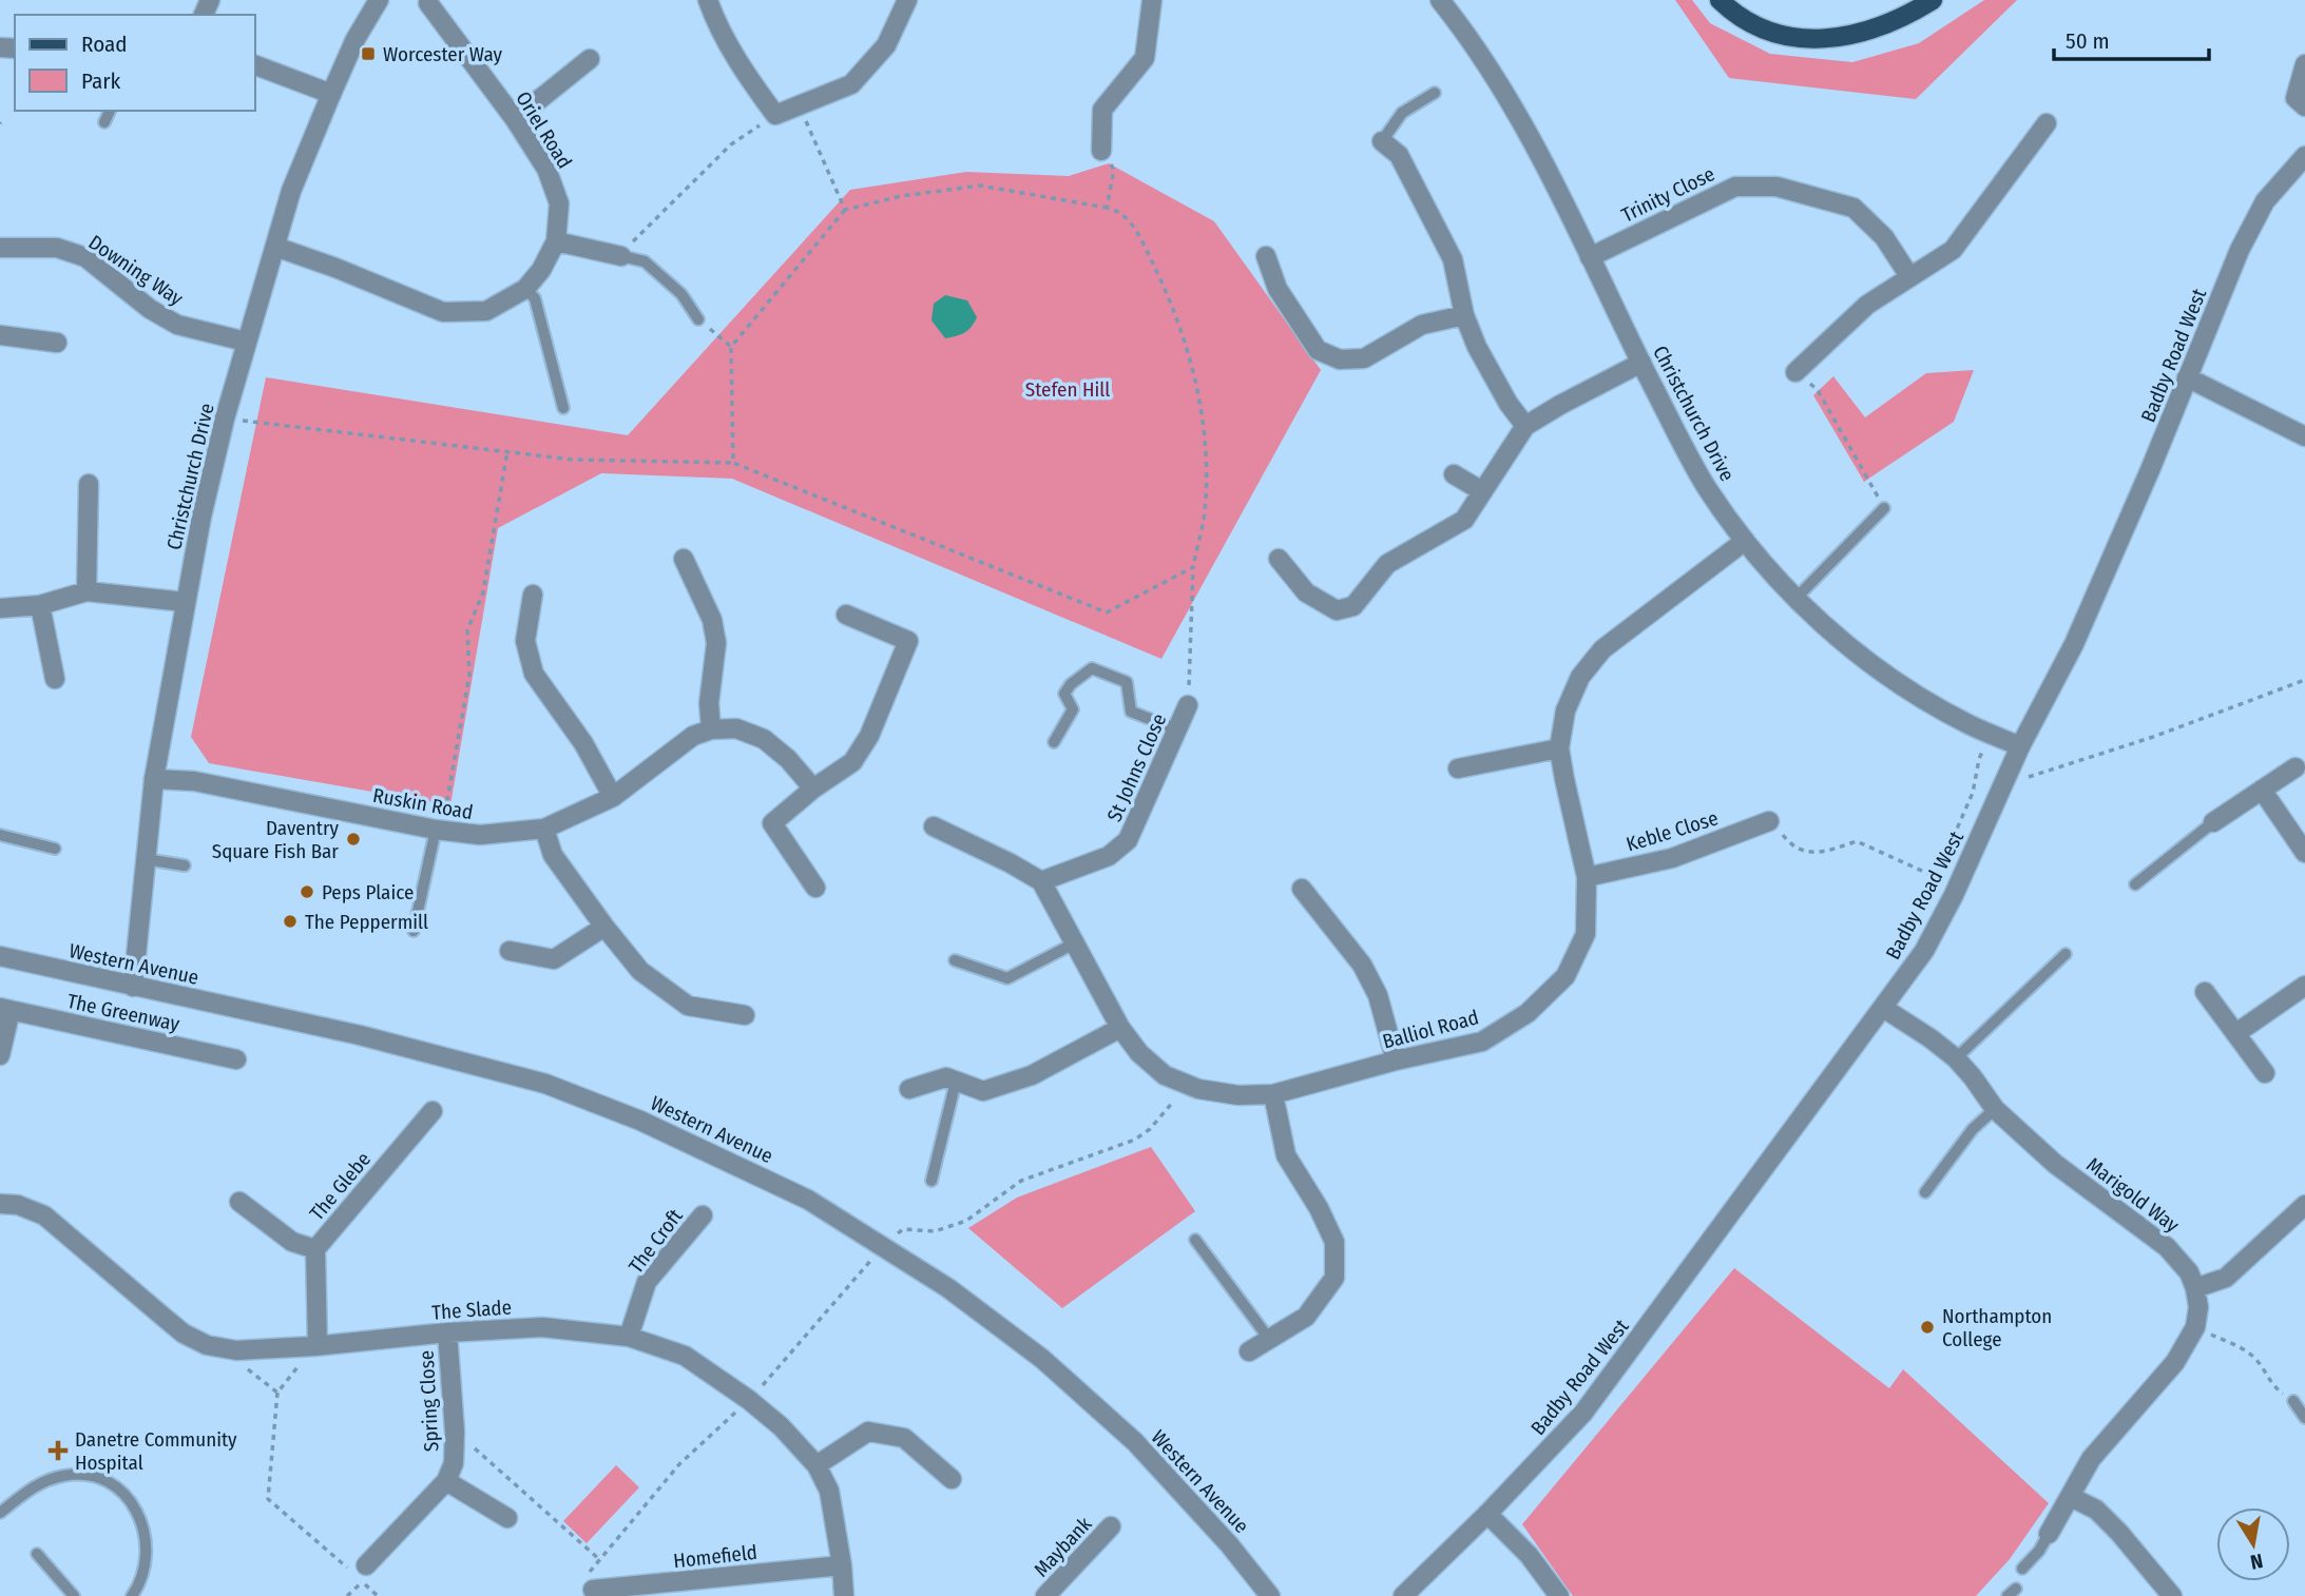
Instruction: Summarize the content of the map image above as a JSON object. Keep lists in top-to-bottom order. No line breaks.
{"streets":{"street":["Oriel Road","Trinity Close","Downing Way","Badby Road West","Christchurch Drive","St Johns Close","Ruskin Road","Keble Close","Western Avenue","The Greenway","Balliol Road","The Glebe","Marigold Way","The Croft","The Slade","Spring Close","Maybank","Homefield"]},"crossings":[["Oriel Road","Christchurch Drive"],["Trinity Close","Christchurch Drive"],["Downing Way","Christchurch Drive"],["Badby Road West","Christchurch Drive"],["Badby Road West","Marigold Way"],["Christchurch Drive","Ruskin Road"],["Christchurch Drive","Western Avenue"],["Christchurch Drive","Balliol Road"],["St Johns Close","Balliol Road"],["Keble Close","Balliol Road"],["The Glebe","The Slade"],["The Croft","The Slade"],["The Slade","Spring Close"],["The Slade","Homefield"]],"parks":["Stefen Hill"],"places":{"transit":["Worcester Way"],"other":["Daventry Square Fish Bar","Peps Plaice","The Peppermill","Northampton College"],"health":["Danetre Community Hospital"]},"legend":["Road","Park"],"scale_bar":"50 m","north":"bottom"}
